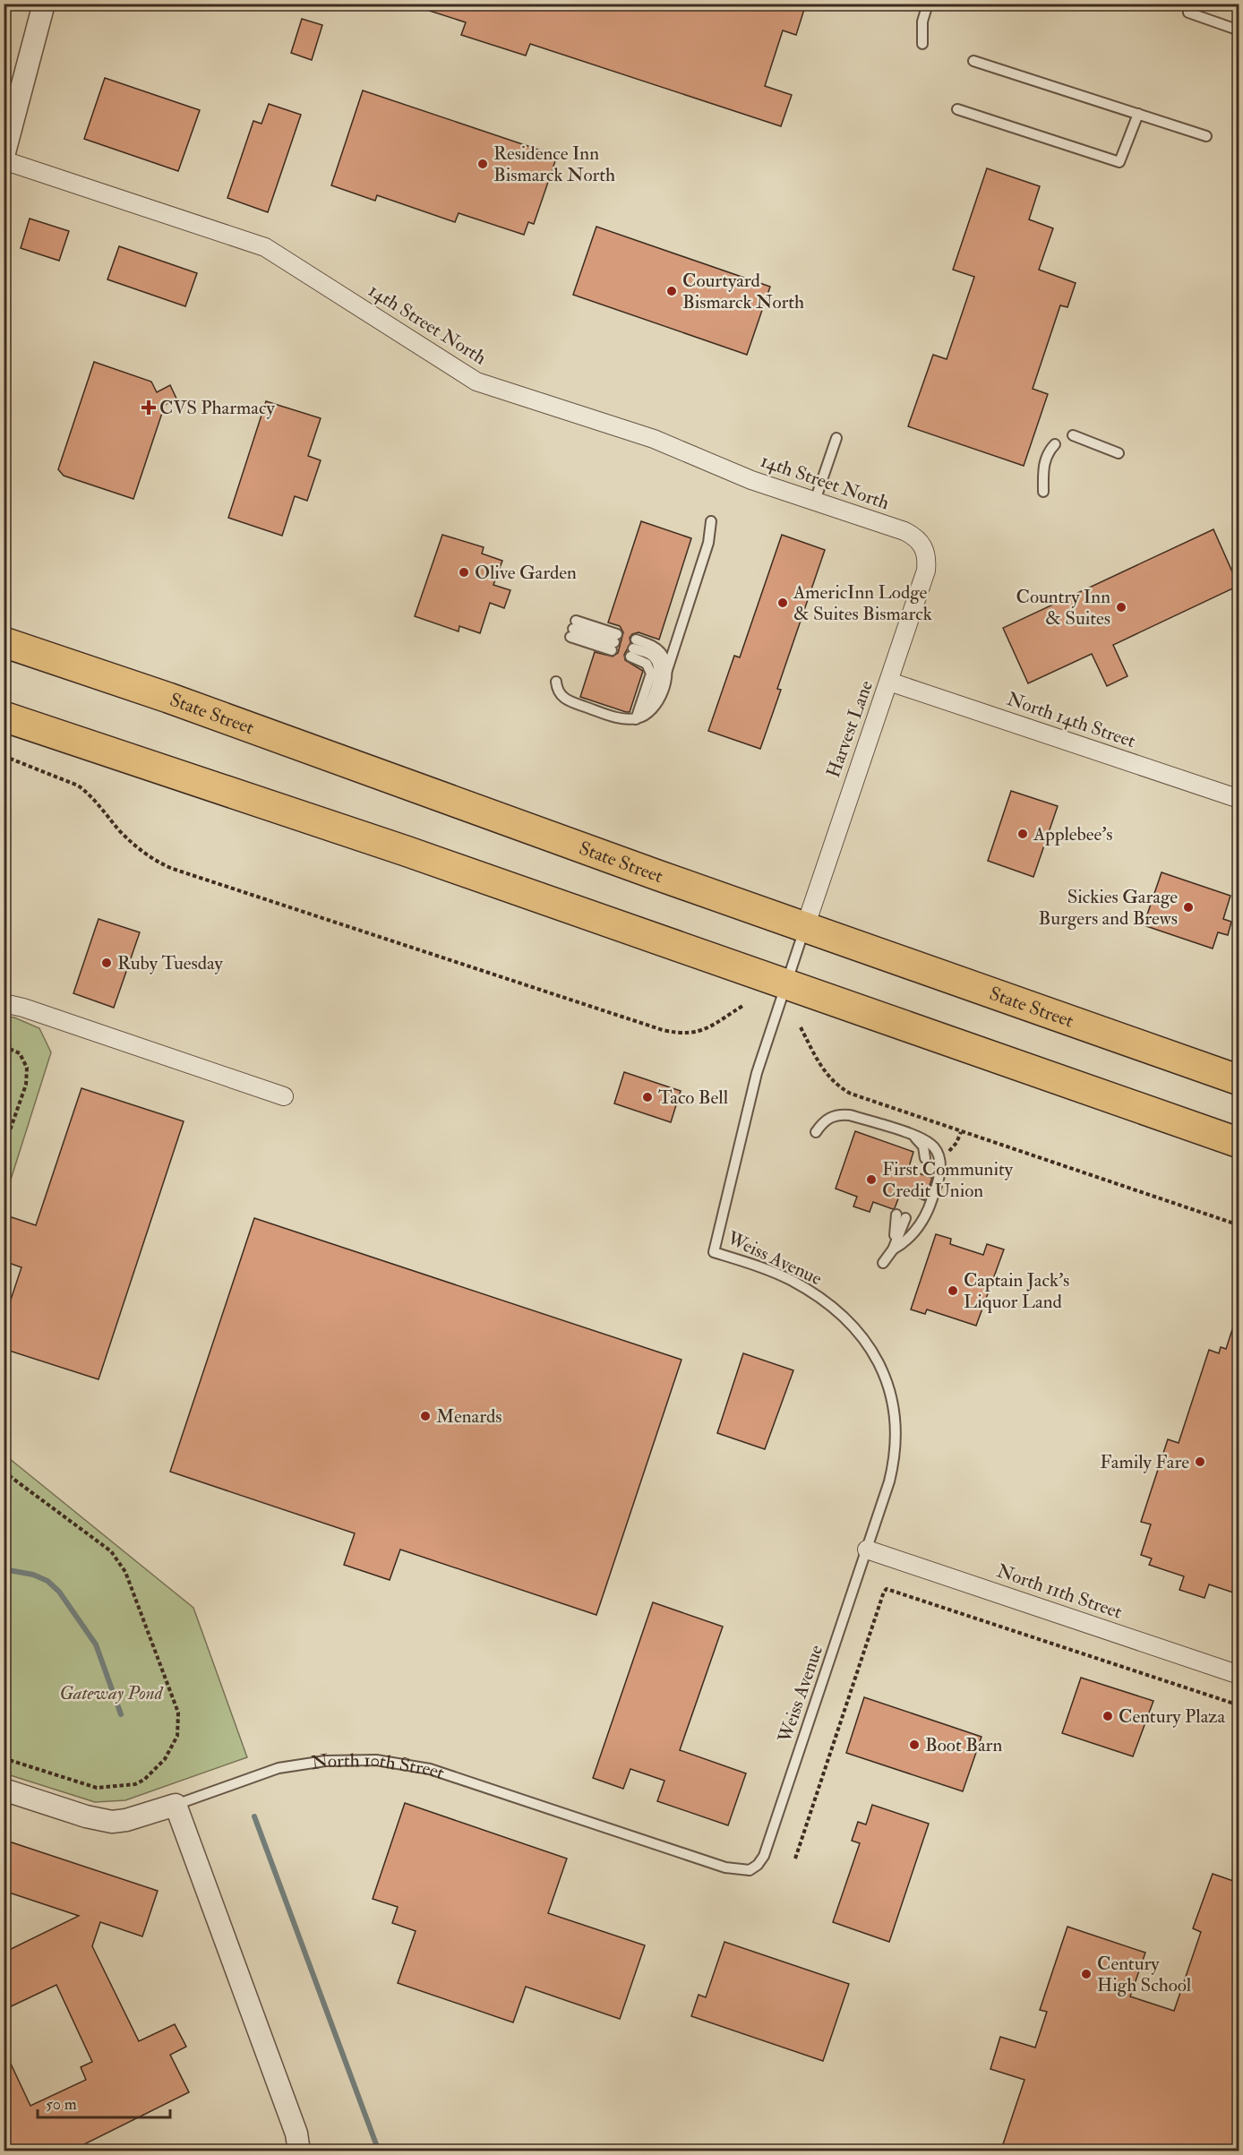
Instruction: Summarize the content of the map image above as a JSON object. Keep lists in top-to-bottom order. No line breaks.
{"streets":{"highway":["State Street"],"street":["14th Street North","North 14th Street","Harvest Lane","North 11th Street","North 10th Street"],"lane":["Weiss Avenue"]},"crossings":[["14th Street North","Harvest Lane"],["State Street","Harvest Lane"],["State Street","Weiss Avenue"],["North 14th Street","Harvest Lane"],["Harvest Lane","Weiss Avenue"],["Weiss Avenue","North 11th Street"],["Weiss Avenue","North 10th Street"]],"parks":["Gateway Pond"],"places":{"other":["Residence Inn Bismarck North","Courtyard Bismarck North","Olive Garden","AmericInn Lodge & Suites Bismarck","Country Inn & Suites","Applebee's","Sickies Garage Burgers and Brews","Ruby Tuesday","Taco Bell","First Community Credit Union","Captain Jack's Liquor Land","Menards","Family Fare","Century Plaza","Boot Barn","Century High School"],"health":["CVS Pharmacy"]},"scale_bar":"50 m"}
